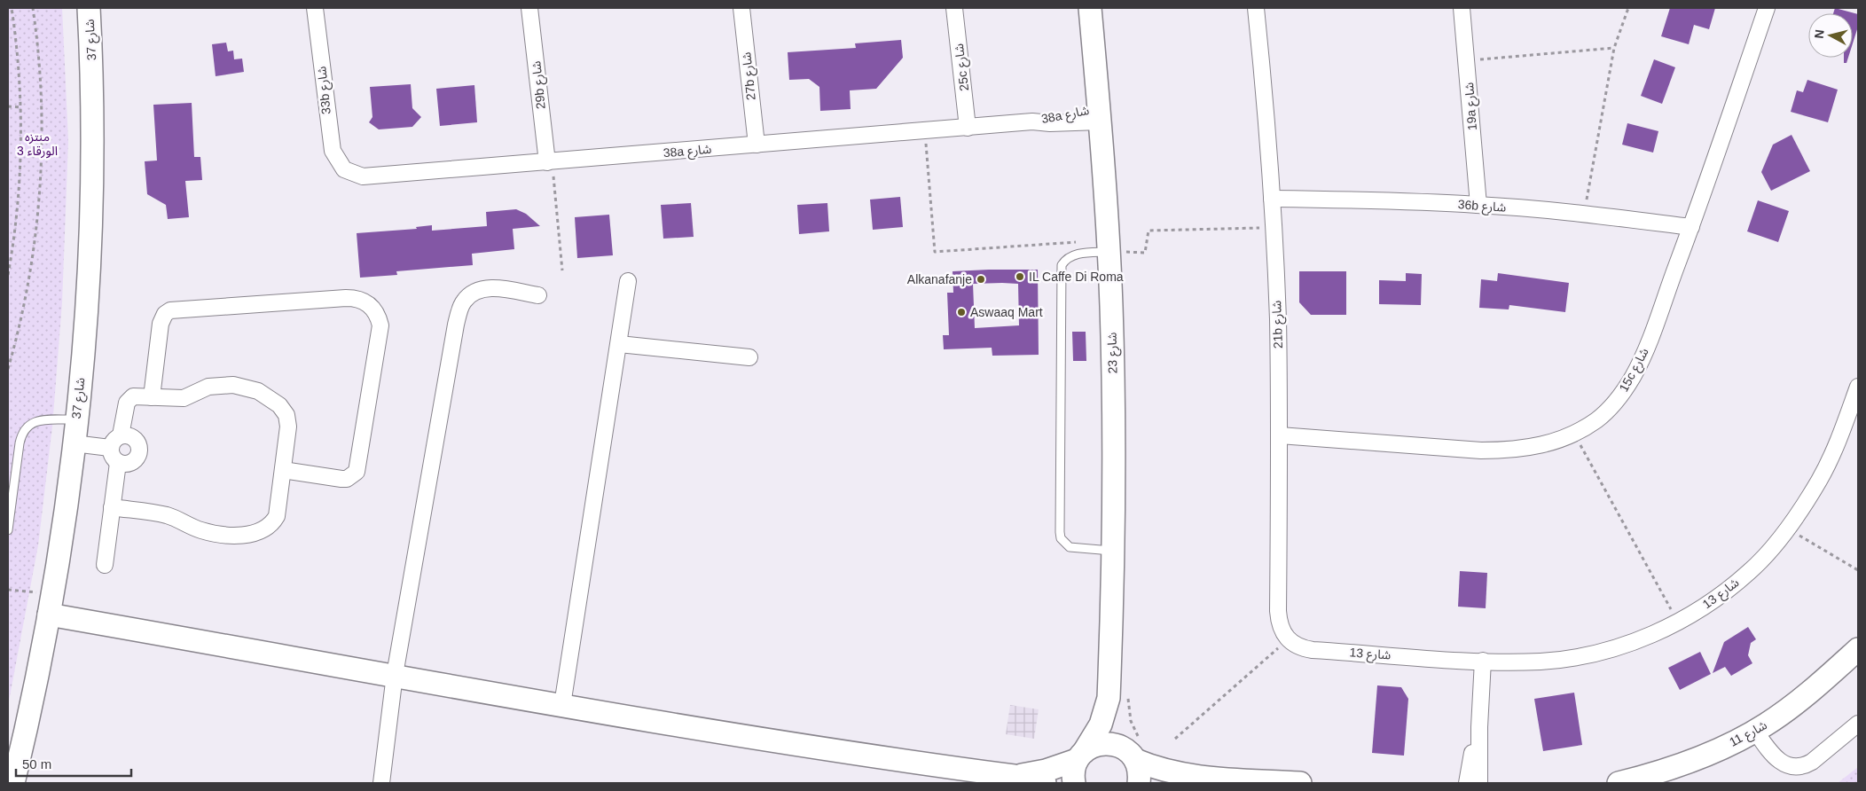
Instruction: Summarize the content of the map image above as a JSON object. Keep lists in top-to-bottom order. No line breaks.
{"streets":{"street":["شارع 37","25c شارع","27b شارع","29b شارع","33b شارع","19a شارع","38a شارع","36b شارع","21b شارع","شارع 23","15c شارع","شارع 13","شارع 11"]},"crossings":[["25c شارع","38a شارع"],["27b شارع","38a شارع"],["29b شارع","38a شارع"],["33b شارع","38a شارع"],["19a شارع","36b شارع"],["38a شارع","شارع 23"],["36b شارع","21b شارع"],["36b شارع","15c شارع"],["21b شارع","15c شارع"],["21b شارع","شارع 13"]],"parks":["منتزه الورقاء 3"],"places":["IL Caffe Di Roma","Alkanafanje","Aswaaq Mart"],"scale_bar":"50 m","north":"left"}
